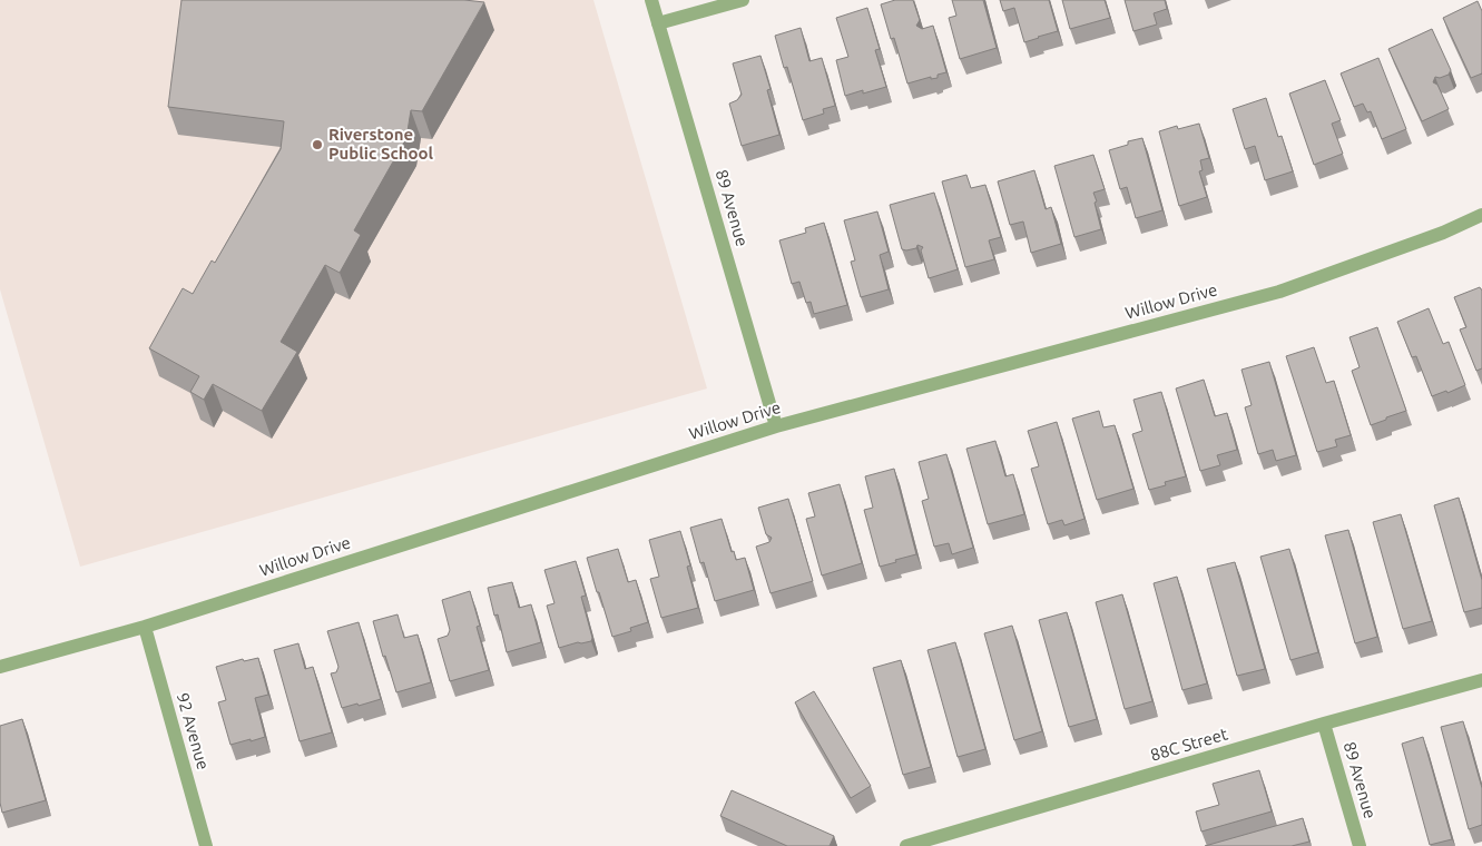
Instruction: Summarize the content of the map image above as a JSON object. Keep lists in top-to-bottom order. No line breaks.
{"streets":{"street":["89 Avenue","Willow Drive","92 Avenue","88C Street"]},"crossings":[["89 Avenue","Willow Drive"],["89 Avenue","88C Street"],["Willow Drive","92 Avenue"]],"places":["Riverstone Public School"]}
